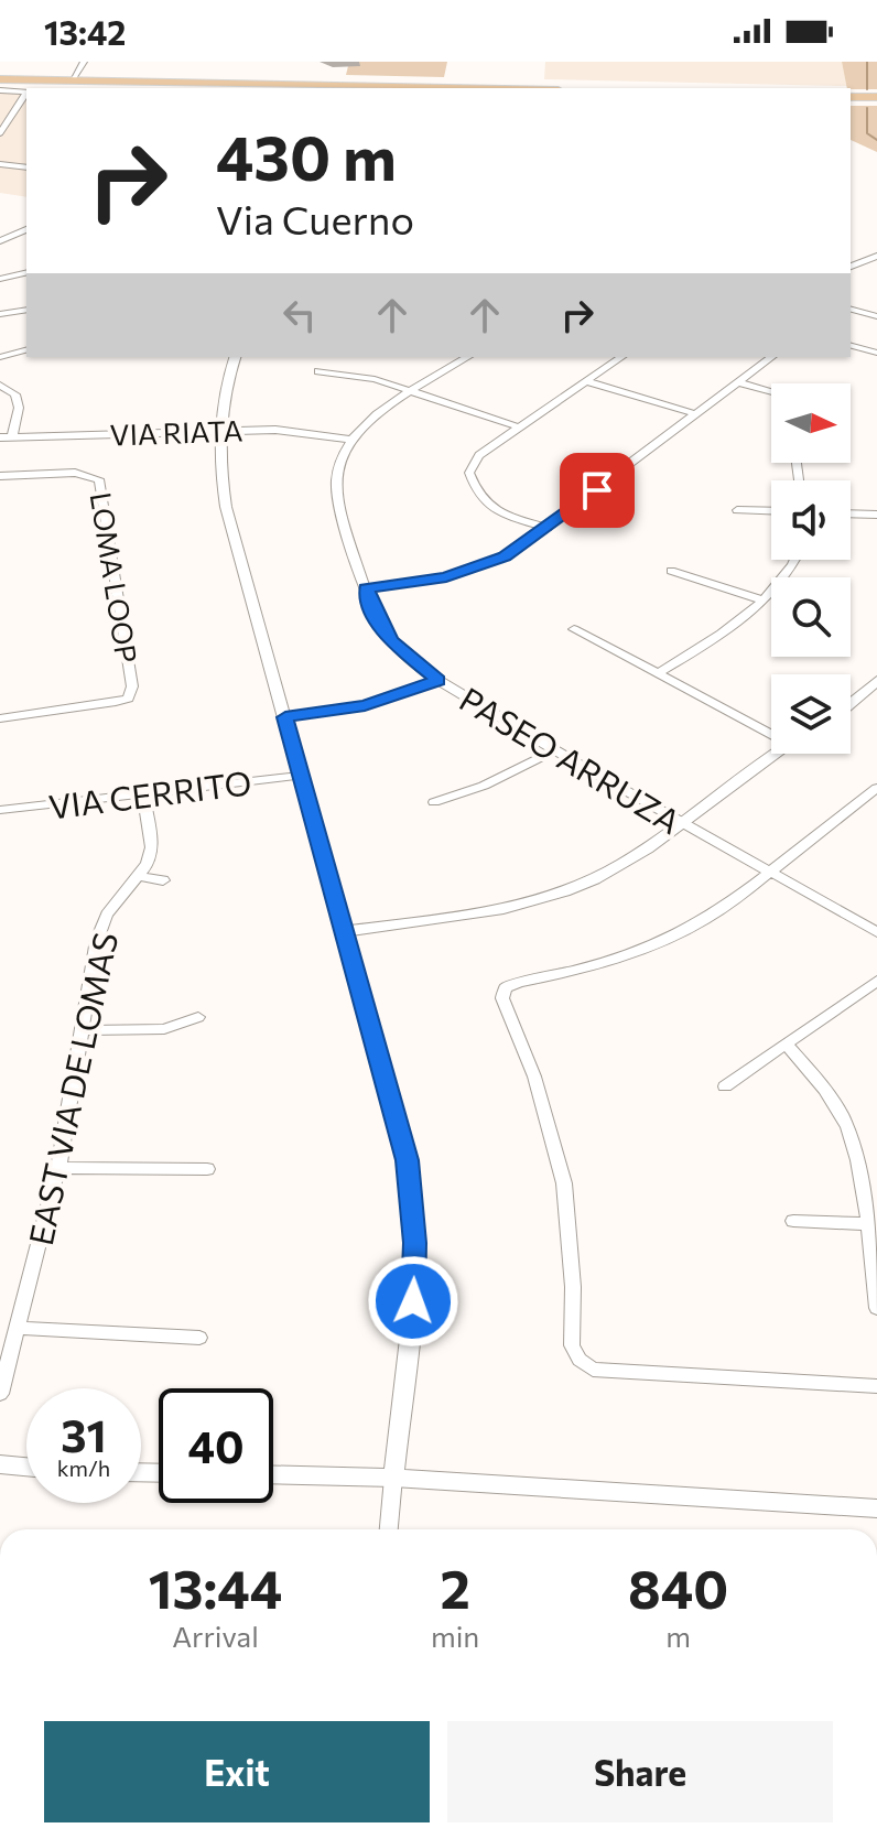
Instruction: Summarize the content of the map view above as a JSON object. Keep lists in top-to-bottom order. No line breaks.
{"streets":{"street":["VIA RIATA","LOMA LOOP","PASEO ARRUZA","VIA CERRITO","EAST VIA DE LOMAS"]},"crossings":[["VIA RIATA","PASEO ARRUZA"],["VIA CERRITO","EAST VIA DE LOMAS"]],"north":"right","page":{"status":"13:42","turn":["430 m","Via Cuerno"],"speed":"31 km/h","limit":"40","eta":["13:44","Arrival","2","min","840","m"],"buttons":["Exit","Share"]}}
